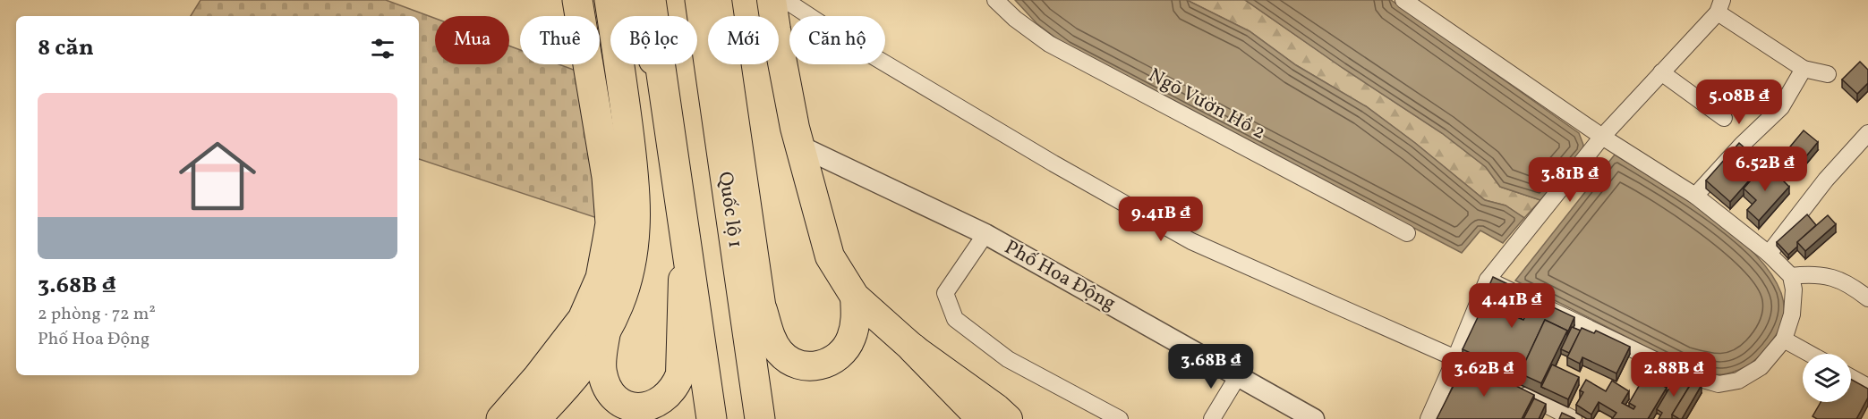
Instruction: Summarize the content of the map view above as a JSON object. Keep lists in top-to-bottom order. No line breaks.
{"streets":{"highway":["Quốc lộ 1"],"street":["Ngõ Vườn Hồ 2","Phố Hoa Động"]},"page":{"chip":["Mua","Thuê","Bộ lọc","Mới","Căn hộ"],"heading":"8 căn","price":["5.08B ₫","6.52B ₫","3.81B ₫","9.41B ₫","4.41B ₫","3.68B ₫","3.62B ₫","2.88B ₫"],"list":[{"name":"3.68B ₫","note":"2 phòng · 72 m² · Phố Hoa Động"}]}}
